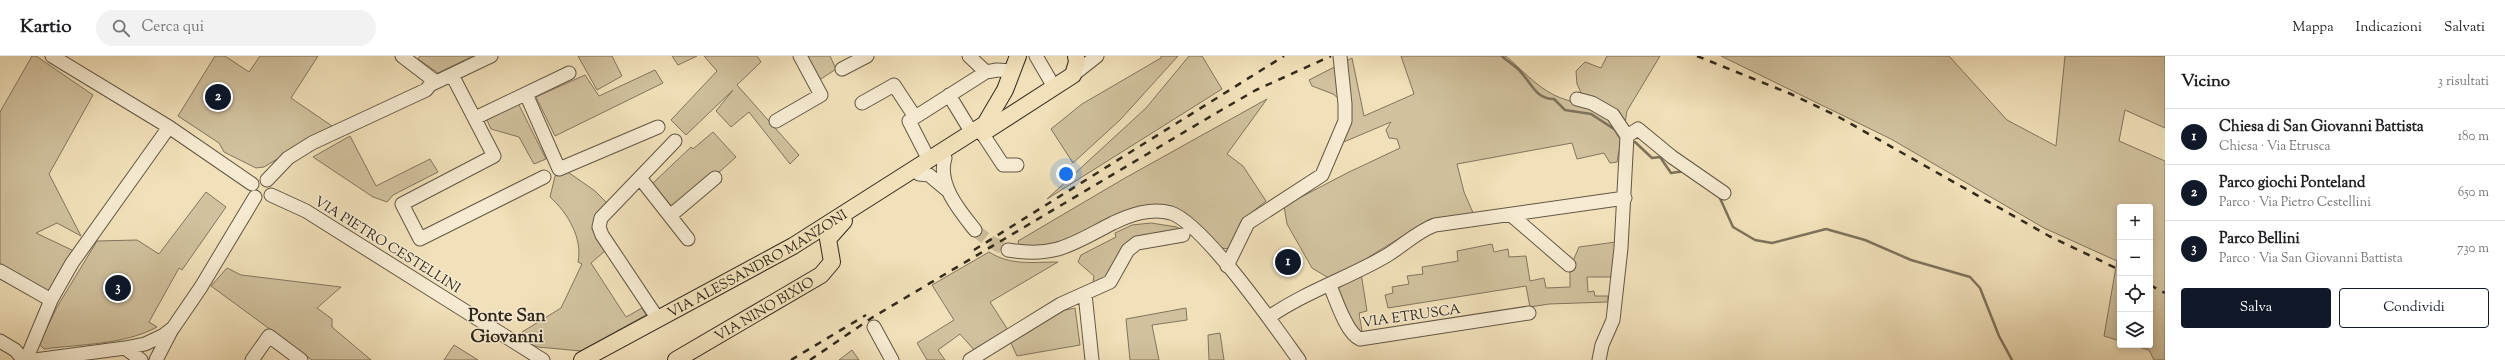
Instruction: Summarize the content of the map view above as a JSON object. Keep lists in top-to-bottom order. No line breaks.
{"streets":{"main road":["VIA ALESSANDRO MANZONI","VIA NINO BIXIO"],"street":["VIA PIETRO CESTELLINI","VIA ETRUSCA"]},"crossings":[["VIA ALESSANDRO MANZONI","VIA NINO BIXIO"]],"districts":["Ponte San Giovanni"],"page":{"header":"Kartio","search":"Cerca qui","nav":["Mappa","Indicazioni","Salvati"],"heading":["Vicino","3 risultati"],"pins":["2","1","3"],"list":[{"mark":"1","name":"Chiesa di San Giovanni Battista","note":"Chiesa · Via Etrusca","value":"180 m"},{"mark":"2","name":"Parco giochi Ponteland","note":"Parco · Via Pietro Cestellini","value":"650 m"},{"mark":"3","name":"Parco Bellini","note":"Parco · Via San Giovanni Battista","value":"730 m"}],"map_buttons":["+","−"],"buttons":["Salva","Condividi"]}}
